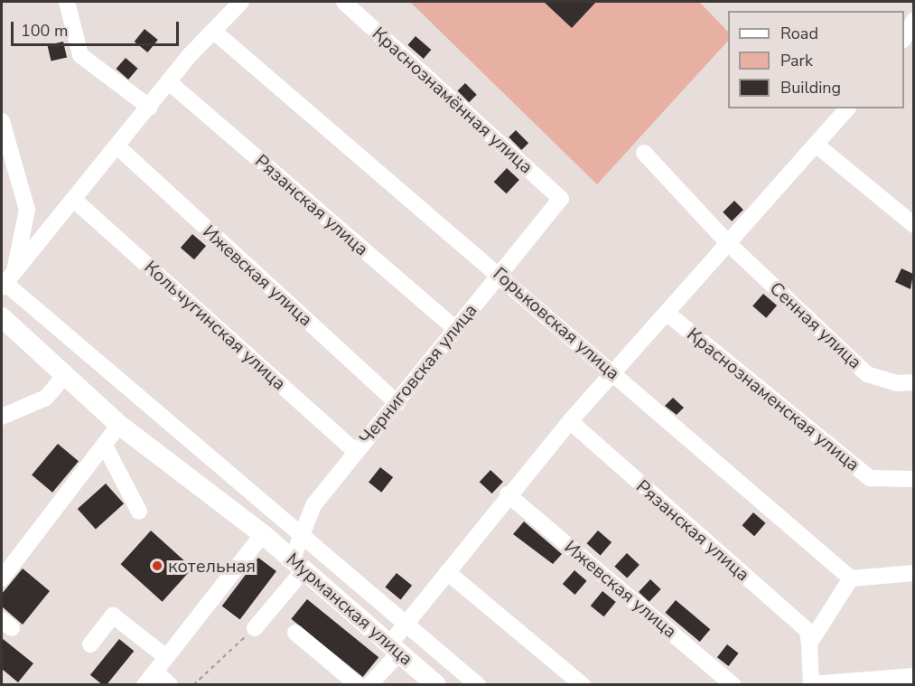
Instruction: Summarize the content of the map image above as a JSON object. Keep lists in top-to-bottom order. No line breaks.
{"streets":{"main road":["Мурманская улица"],"street":["Краснознамённая улица","Рязанская улица","Ижевская улица","Горьковская улица","Кольчугинская улица","Сенная улица","Черниговская улица","Краснознаменская улица"]},"crossings":[["Краснознамённая улица","Черниговская улица"],["Рязанская улица","Черниговская улица"],["Ижевская улица","Черниговская улица"],["Горьковская улица","Черниговская улица"],["Кольчугинская улица","Черниговская улица"],["Черниговская улица","Мурманская улица"]],"places":["котельная"],"legend":["Road","Park","Building"],"scale_bar":"100 m"}
